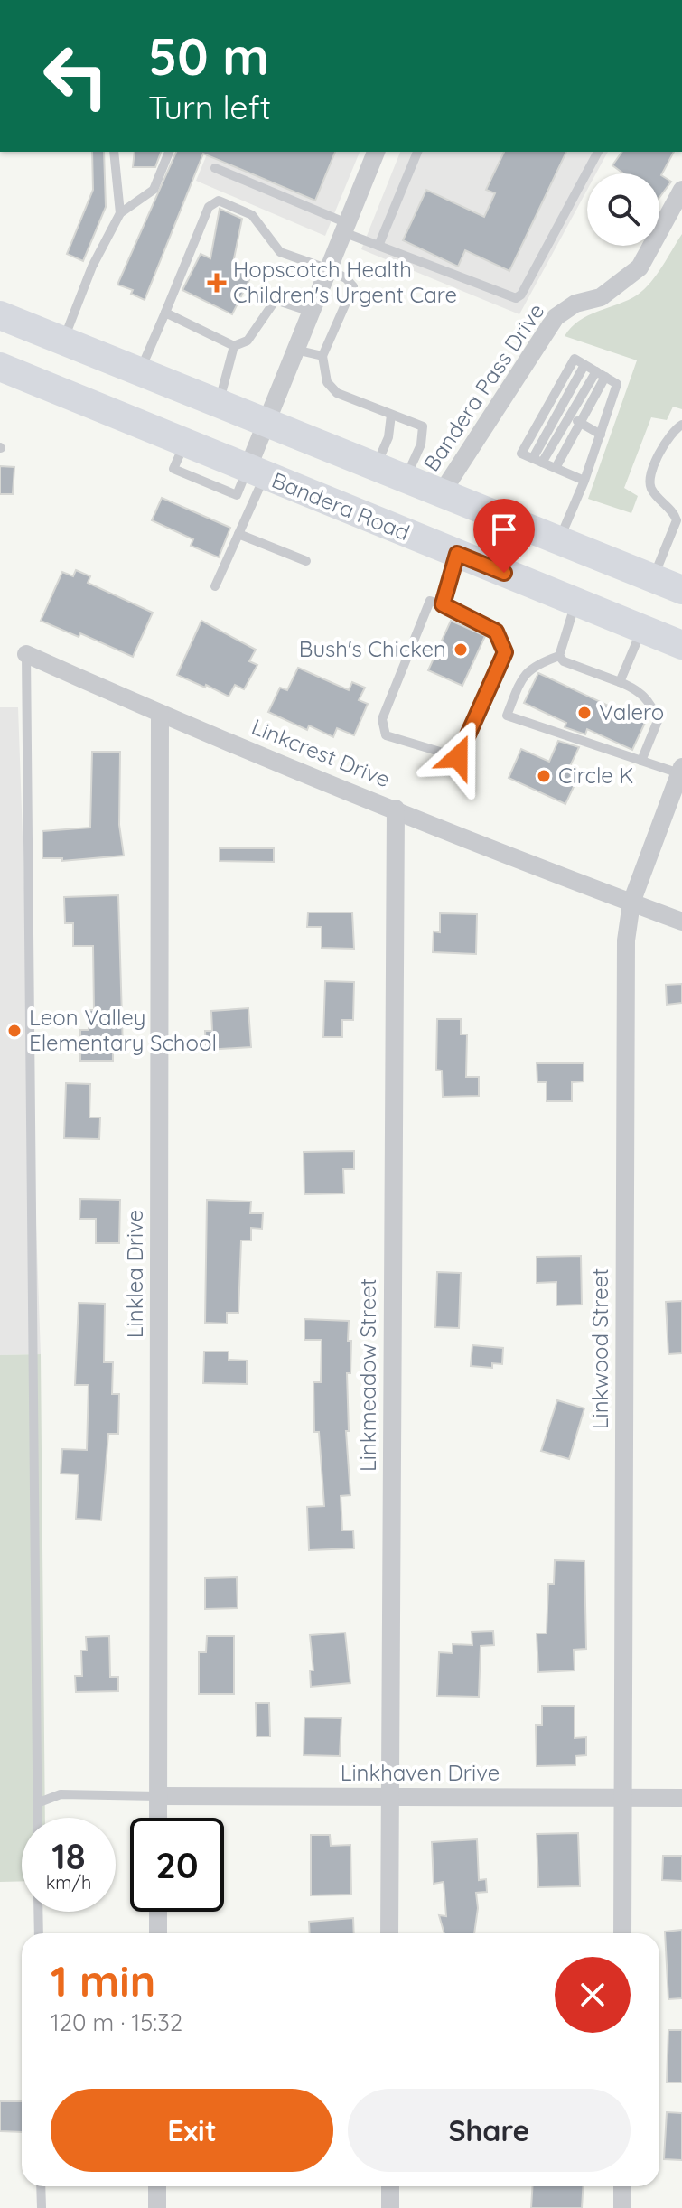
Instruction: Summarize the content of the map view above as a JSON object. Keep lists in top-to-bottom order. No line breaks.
{"streets":{"main road":["Bandera Road"],"street":["Bandera Pass Drive","Linkcrest Drive","Linklea Drive","Linkwood Street","Linkmeadow Street","Linkhaven Drive"]},"crossings":[["Linkcrest Drive","Linklea Drive"],["Linkcrest Drive","Linkwood Street"],["Linkcrest Drive","Linkmeadow Street"],["Linklea Drive","Linkhaven Drive"],["Linkwood Street","Linkhaven Drive"],["Linkmeadow Street","Linkhaven Drive"]],"places":{"health":["Hopscotch Health Children's Urgent Care"],"other":["Bush's Chicken","Valero","Circle K","Leon Valley Elementary School"]},"page":{"turn":["50 m","Turn left"],"speed":"18 km/h","limit":"20","heading":["1 min","120 m · 15:32"],"buttons":["Exit","Share"]}}
